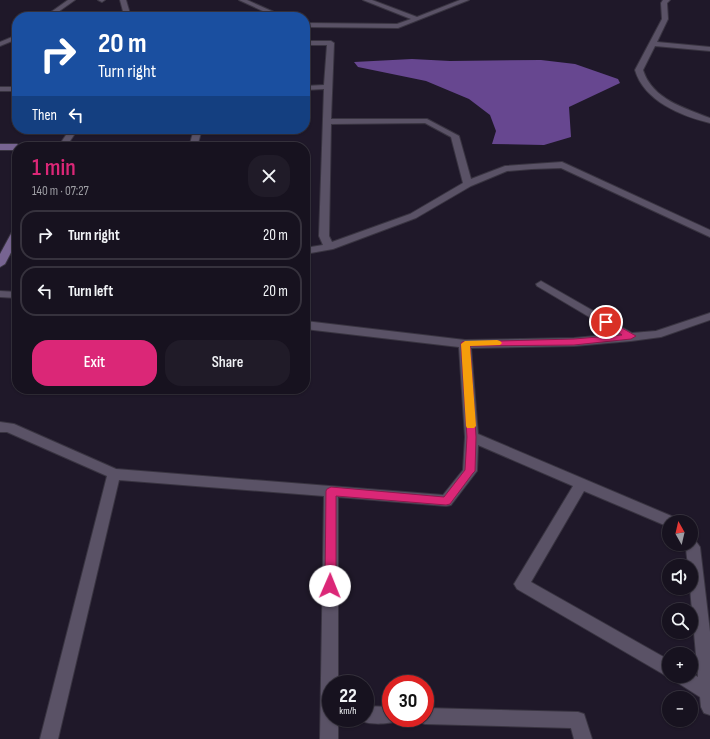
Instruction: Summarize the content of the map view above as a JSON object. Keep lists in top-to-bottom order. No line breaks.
{"north":"top","page":{"turn":["20 m","Turn right"],"then":"Then","heading":["1 min","140 m · 07:27"],"list":[{"name":"Turn right","value":"20 m"},{"name":"Turn left","value":"20 m"}],"buttons":["Exit","Share"],"map_buttons":["+","−"],"speed":"22 km/h","limit":"30"}}
